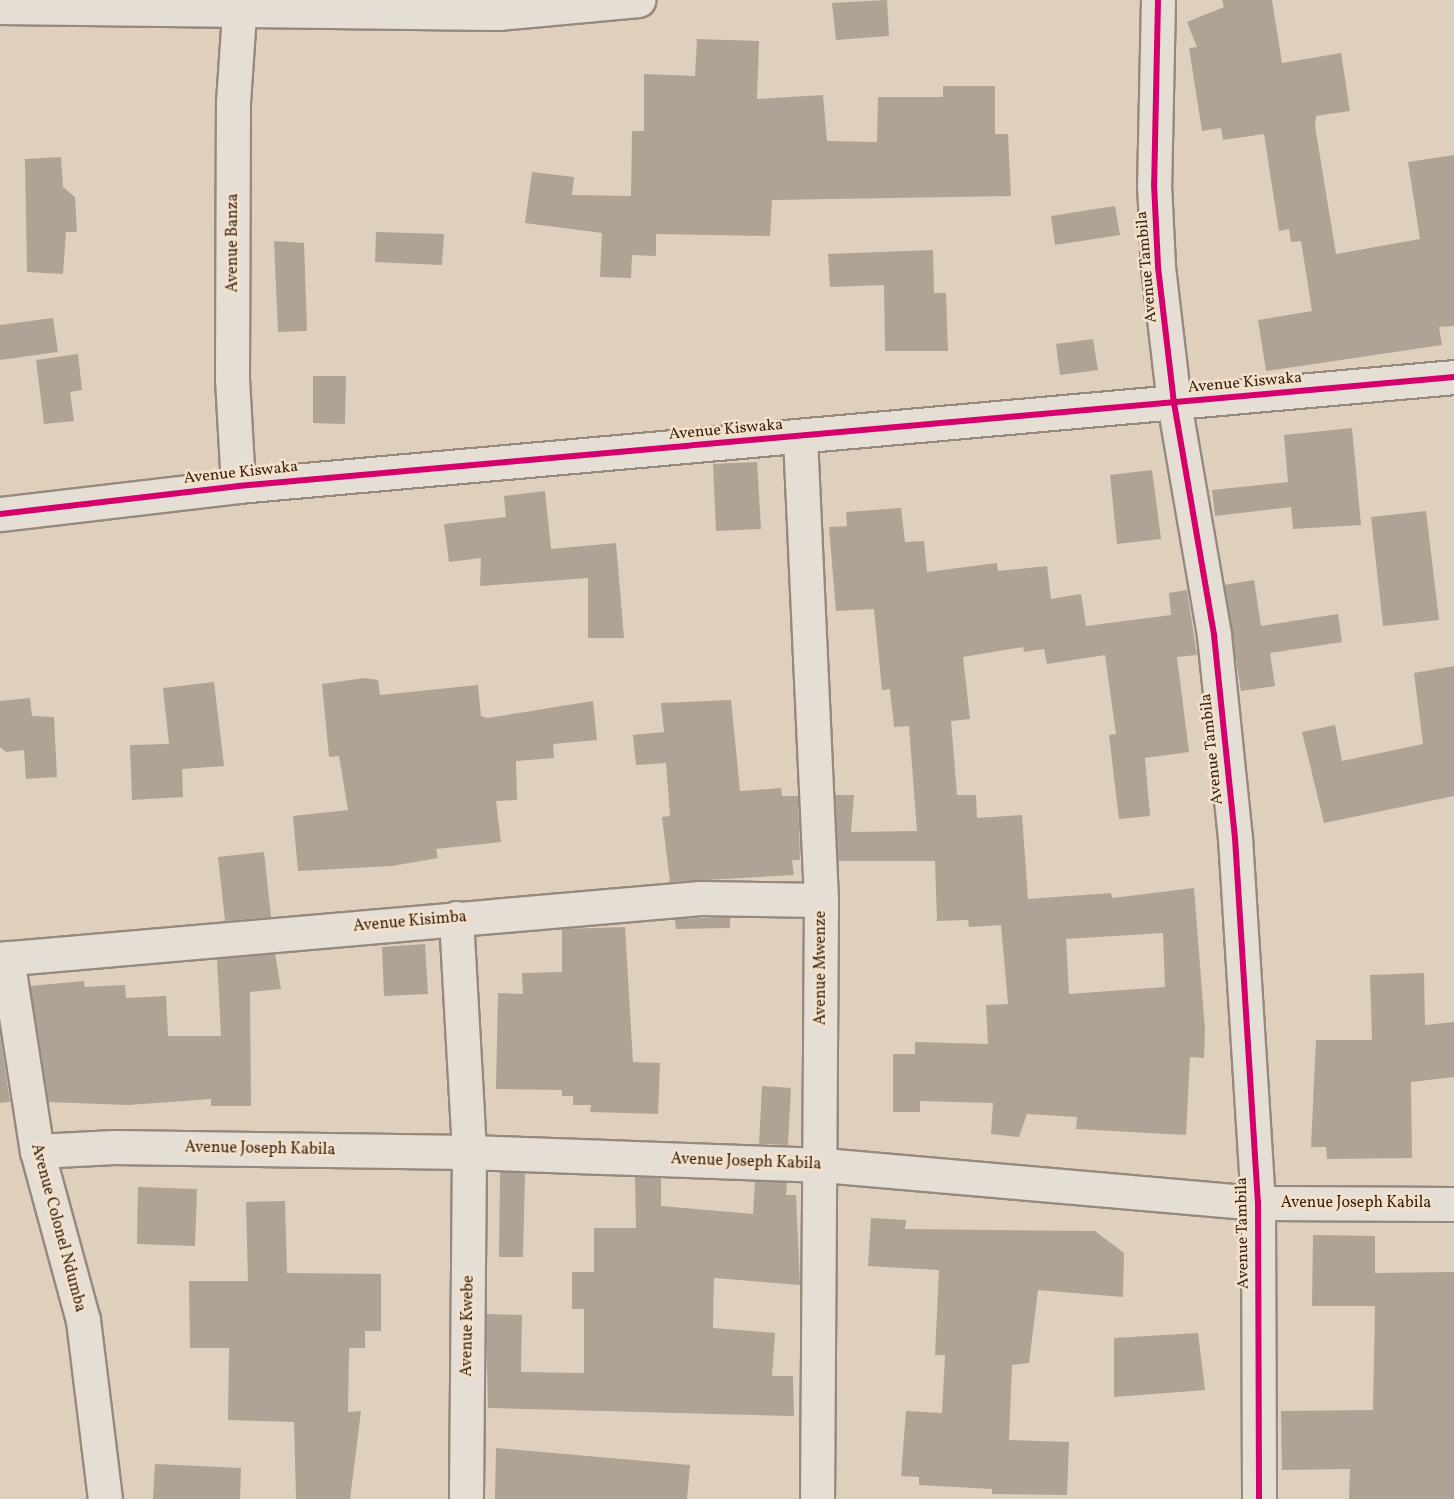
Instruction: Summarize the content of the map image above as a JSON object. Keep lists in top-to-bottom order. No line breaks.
{"streets":{"street":["Avenue Banza","Avenue Tambila","Avenue Kiswaka","Avenue Kisimba","Avenue Mwenze","Avenue Joseph Kabila","Avenue Colonel Ndumba","Avenue Kwebe"]},"crossings":[["Avenue Banza","Avenue Kiswaka"],["Avenue Tambila","Avenue Kiswaka"],["Avenue Tambila","Avenue Joseph Kabila"],["Avenue Kiswaka","Avenue Mwenze"],["Avenue Kisimba","Avenue Mwenze"],["Avenue Kisimba","Avenue Colonel Ndumba"],["Avenue Kisimba","Avenue Kwebe"],["Avenue Mwenze","Avenue Joseph Kabila"],["Avenue Joseph Kabila","Avenue Colonel Ndumba"],["Avenue Joseph Kabila","Avenue Kwebe"]]}
